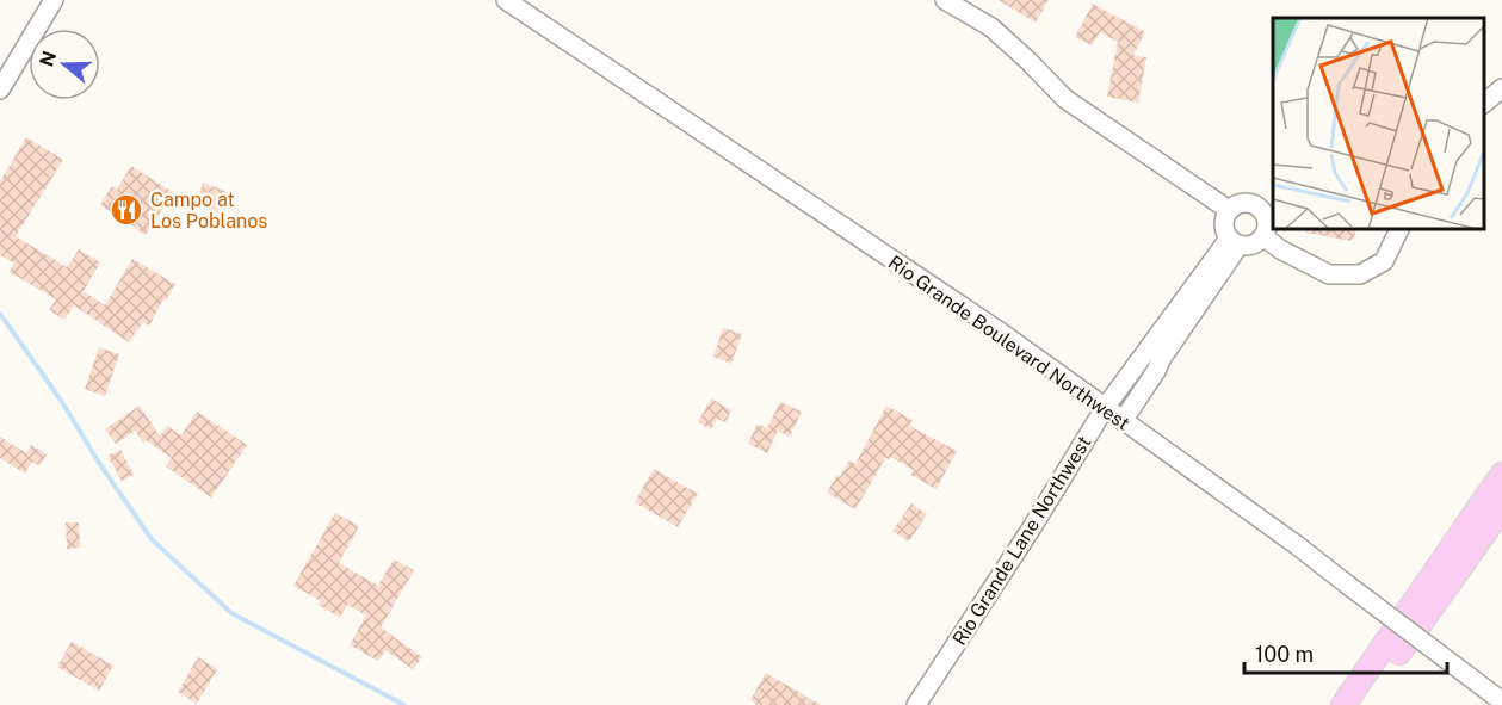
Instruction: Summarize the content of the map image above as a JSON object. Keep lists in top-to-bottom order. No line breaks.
{"streets":{"street":["Rio Grande Boulevard Northwest","Rio Grande Lane Northwest"]},"crossings":[["Rio Grande Boulevard Northwest","Rio Grande Lane Northwest"]],"places":{"restaurant":["Campo at Los Poblanos"]},"scale_bar":"100 m","north":"left"}
